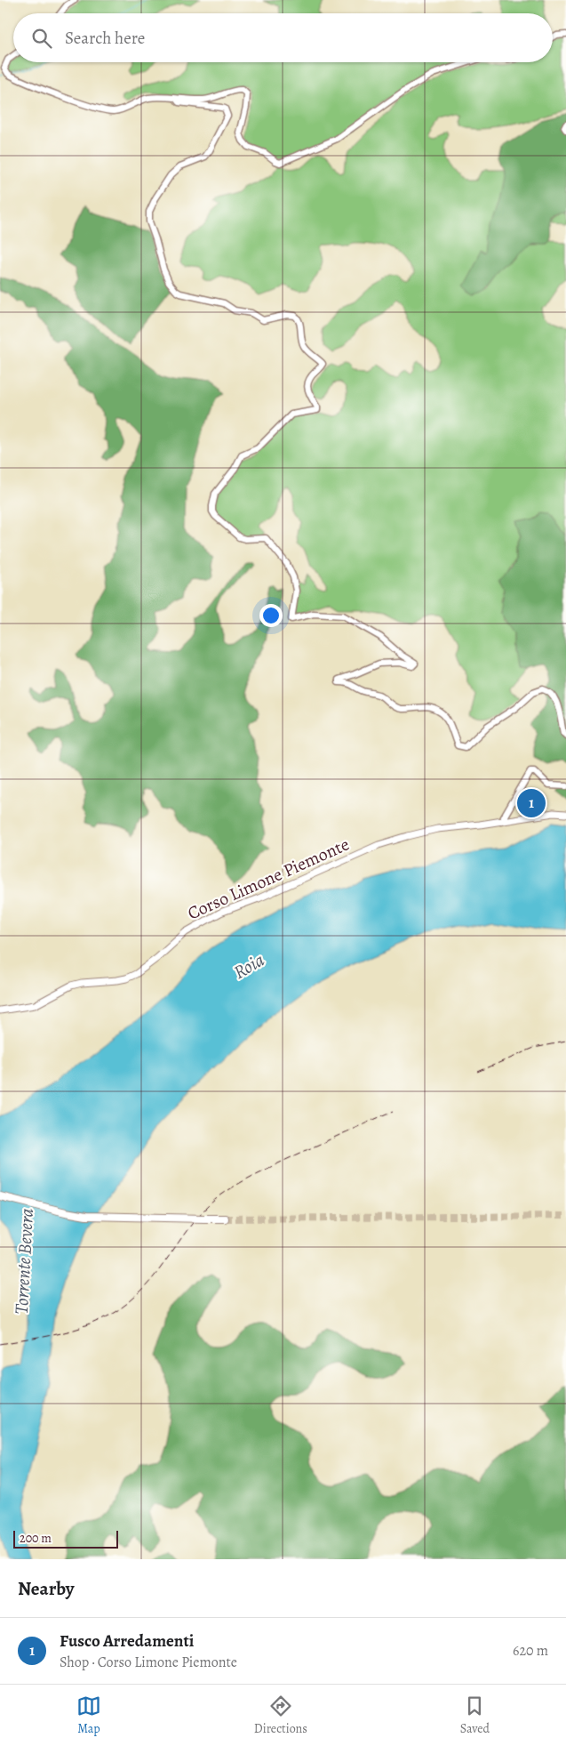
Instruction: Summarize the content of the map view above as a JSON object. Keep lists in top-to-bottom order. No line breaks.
{"streets":{"main road":["Corso Limone Piemonte"]},"water":["Roia","Torrente Bevera"],"scale_bar":"200 m","page":{"search":"Search here","pins":"1","scale":"200 m","heading":"Nearby","list":[{"mark":"1","name":"Fusco Arredamenti","note":"Shop · Corso Limone Piemonte","value":"620 m"}],"nav":["Map","Directions","Saved"]}}
